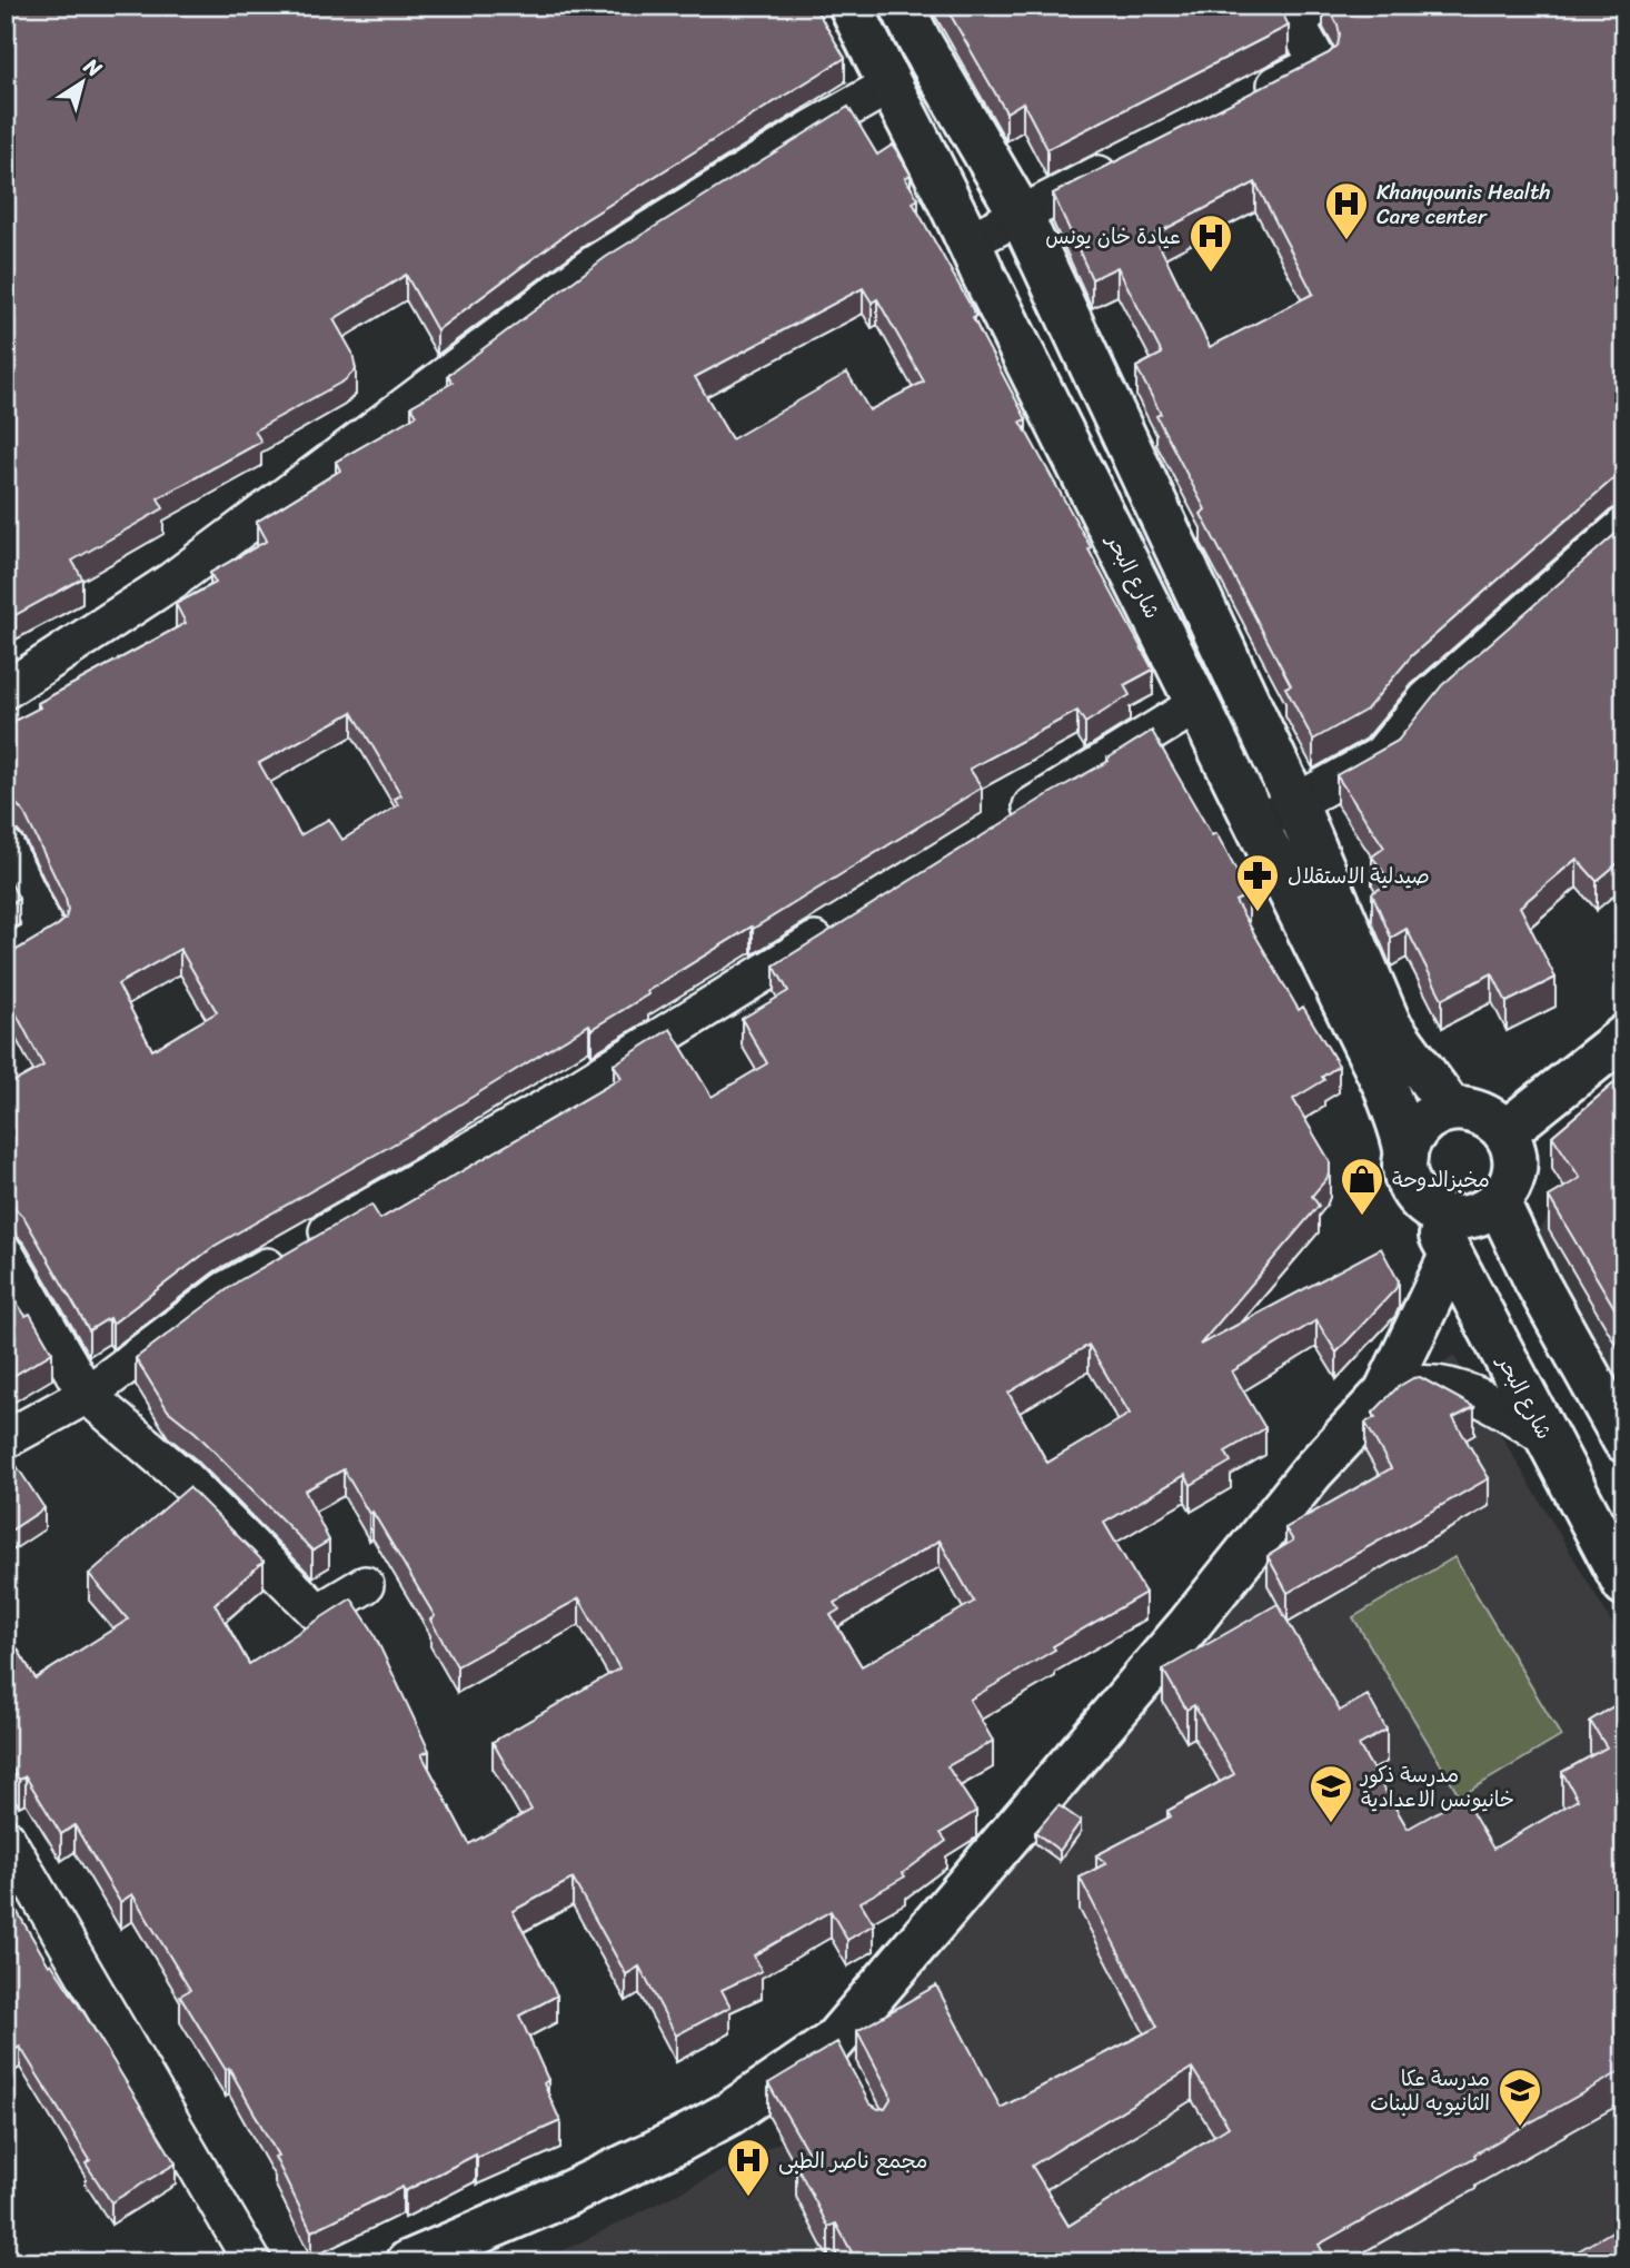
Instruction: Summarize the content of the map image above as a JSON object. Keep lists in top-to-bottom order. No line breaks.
{"streets":{"main road":["شارع البحر"]},"places":{"hospital":["Khanyounis Health Care center","عيادة خان يونس","مجمع ناصر الطبى"],"pharmacy":["صيدلية الاستقلال"],"shop":["مخبزالدوحة"],"school or university":["مدرسة ذكور خانيونس الاعدادية","مدرسة عكا الثانيويه للبنات"]},"north":"top right"}
